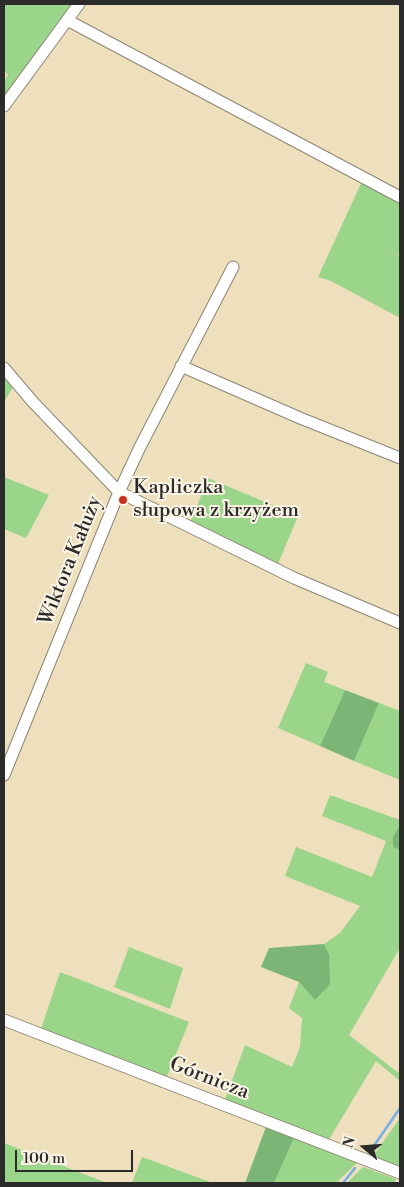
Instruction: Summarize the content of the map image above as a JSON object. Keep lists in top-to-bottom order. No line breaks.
{"streets":{"street":["Wiktora Kałuży","Górnicza"]},"places":["Kapliczka słupowa z krzyżem"],"scale_bar":"100 m","north":"left"}
